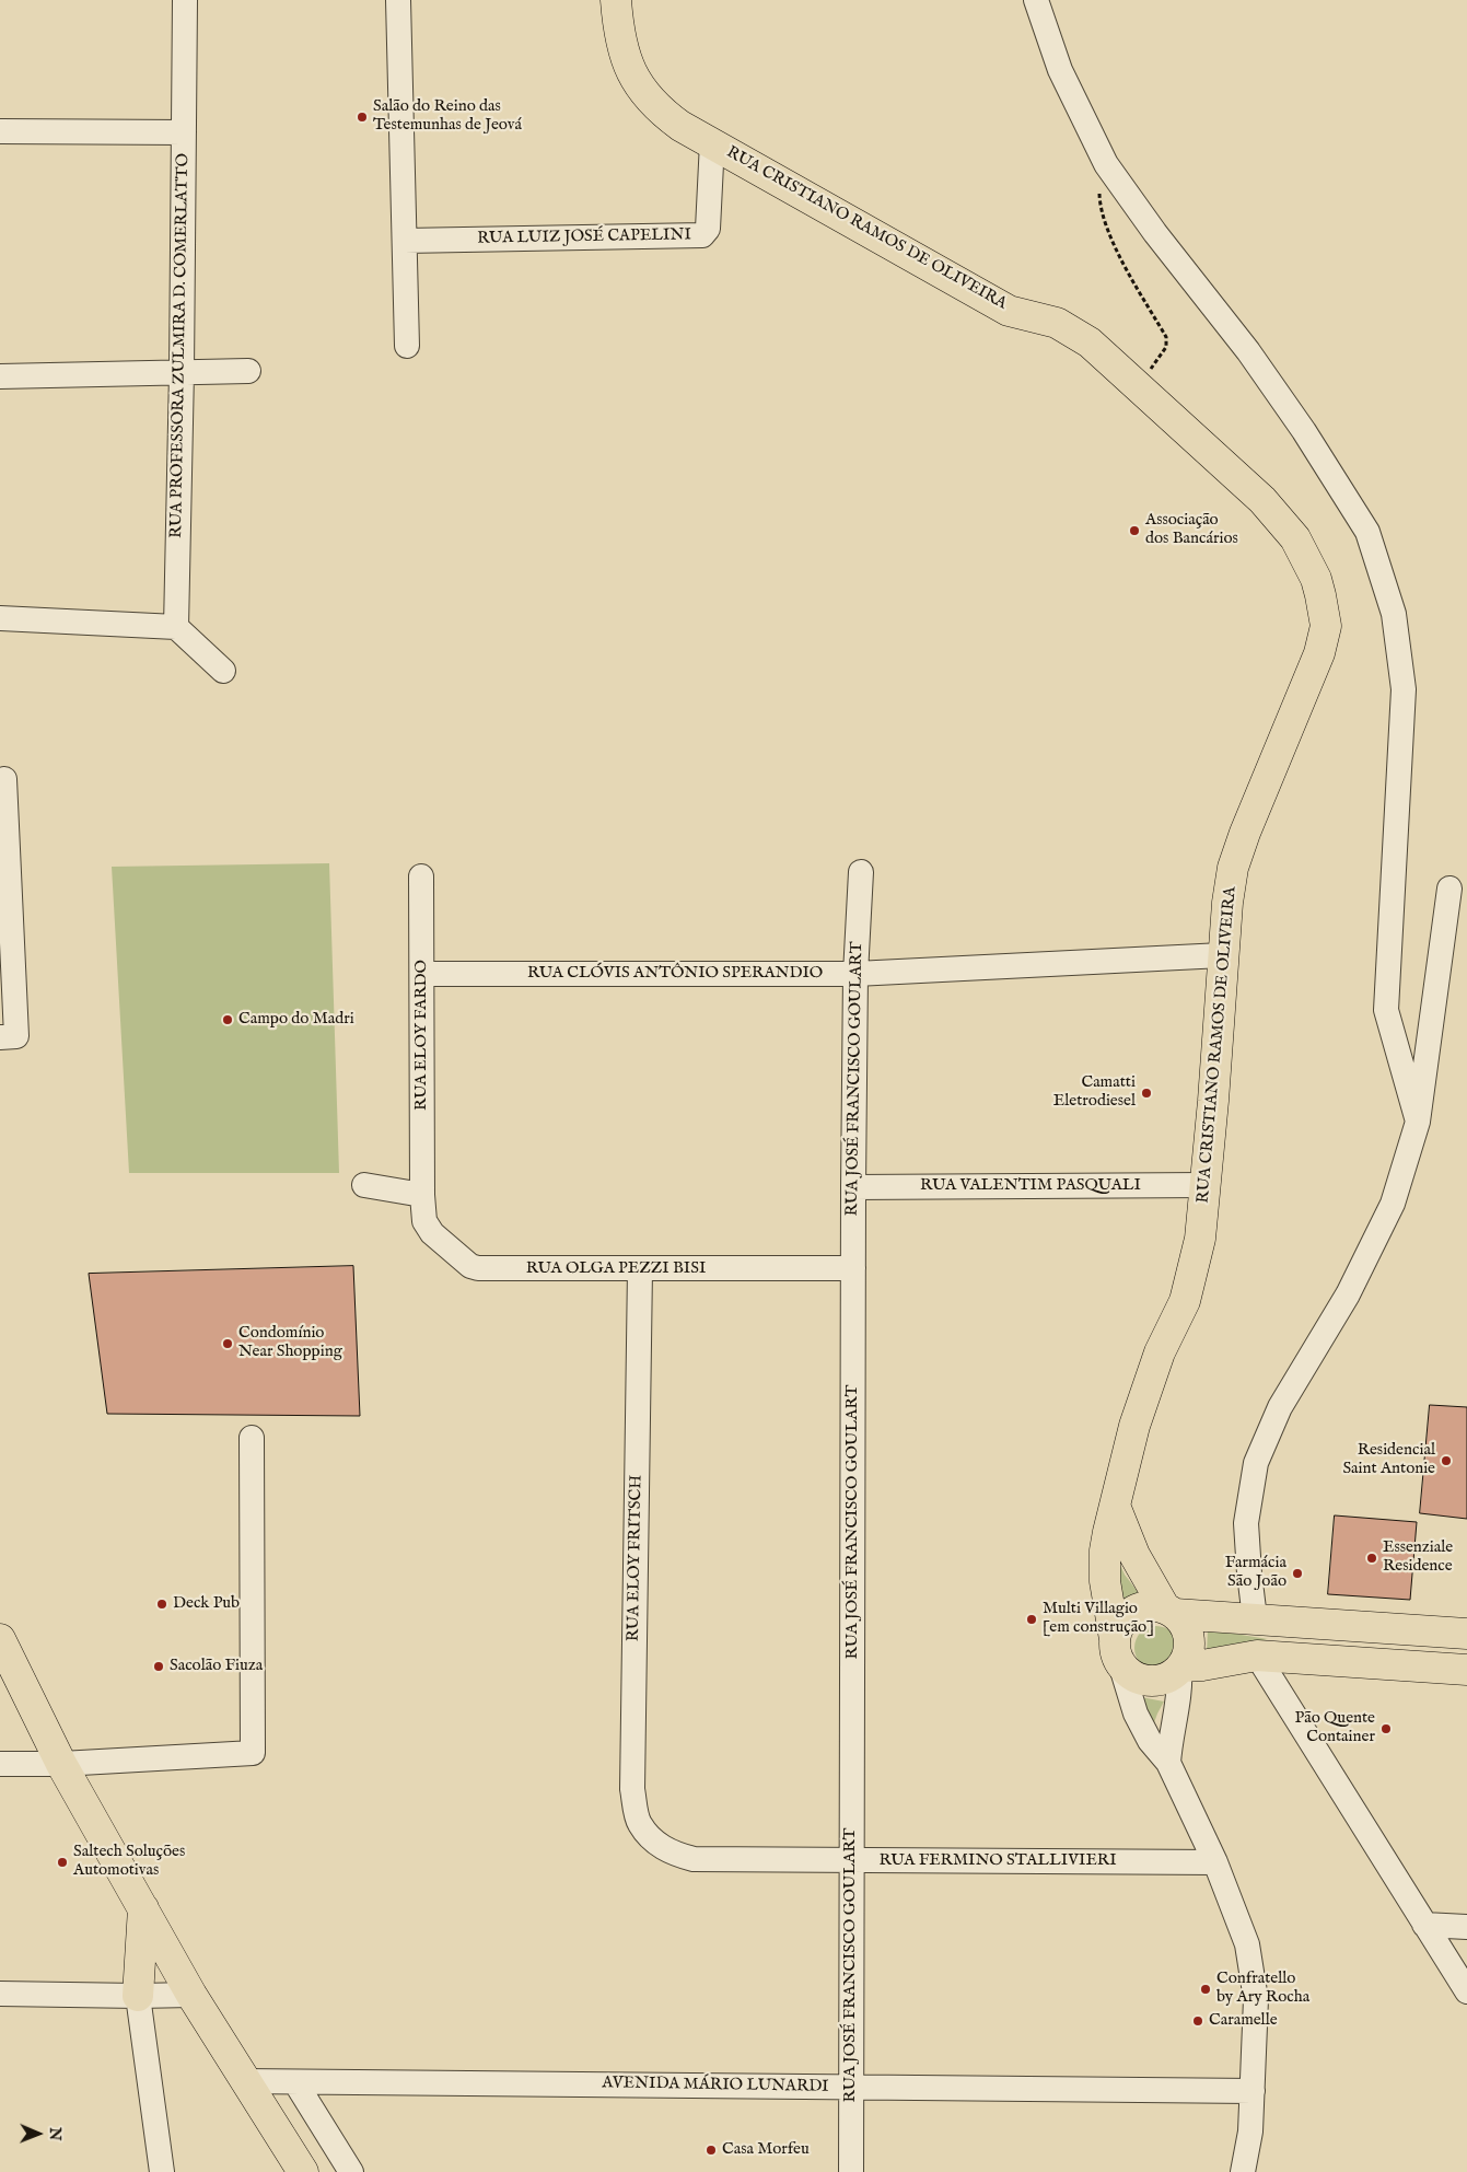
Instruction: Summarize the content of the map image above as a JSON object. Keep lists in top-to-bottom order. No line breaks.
{"streets":{"main road":["RUA CRISTIANO RAMOS DE OLIVEIRA"],"street":["RUA LUIZ JOSÉ CAPELINI","RUA PROFESSORA ZULMIRA D. COMERLATTO","RUA CLÓVIS ANTÔNIO SPERANDIO","RUA ELOY FARDO","RUA JOSÉ FRANCISCO GOULART","RUA VALENTIM PASQUALI","RUA OLGA PEZZI BISI","RUA ELOY FRITSCH","RUA FERMINO STALLIVIERI","AVENIDA MÁRIO LUNARDI"]},"crossings":[["RUA CRISTIANO RAMOS DE OLIVEIRA","RUA LUIZ JOSÉ CAPELINI"],["RUA CRISTIANO RAMOS DE OLIVEIRA","RUA CLÓVIS ANTÔNIO SPERANDIO"],["RUA CRISTIANO RAMOS DE OLIVEIRA","RUA VALENTIM PASQUALI"],["RUA CRISTIANO RAMOS DE OLIVEIRA","RUA FERMINO STALLIVIERI"],["RUA CRISTIANO RAMOS DE OLIVEIRA","AVENIDA MÁRIO LUNARDI"],["RUA CLÓVIS ANTÔNIO SPERANDIO","RUA ELOY FARDO"],["RUA CLÓVIS ANTÔNIO SPERANDIO","RUA JOSÉ FRANCISCO GOULART"],["RUA ELOY FARDO","RUA OLGA PEZZI BISI"],["RUA JOSÉ FRANCISCO GOULART","RUA VALENTIM PASQUALI"],["RUA JOSÉ FRANCISCO GOULART","RUA OLGA PEZZI BISI"],["RUA JOSÉ FRANCISCO GOULART","RUA FERMINO STALLIVIERI"],["RUA JOSÉ FRANCISCO GOULART","AVENIDA MÁRIO LUNARDI"],["RUA OLGA PEZZI BISI","RUA ELOY FRITSCH"],["RUA ELOY FRITSCH","RUA FERMINO STALLIVIERI"]],"places":["Salão do Reino das Testemunhas de Jeová","Associação dos Bancários","Campo do Madri","Camatti Eletrodiesel","Condomínio Near Shopping","Residencial Saint Antonie","Essenziale Residence","Farmácia São João","Deck Pub","Multi Villagio [em construção]","Sacolão Fiuza","Pão Quente Container","Saltech Soluções Automotivas","Confratello by Ary Rocha","Caramelle","Casa Morfeu"],"north":"right"}
